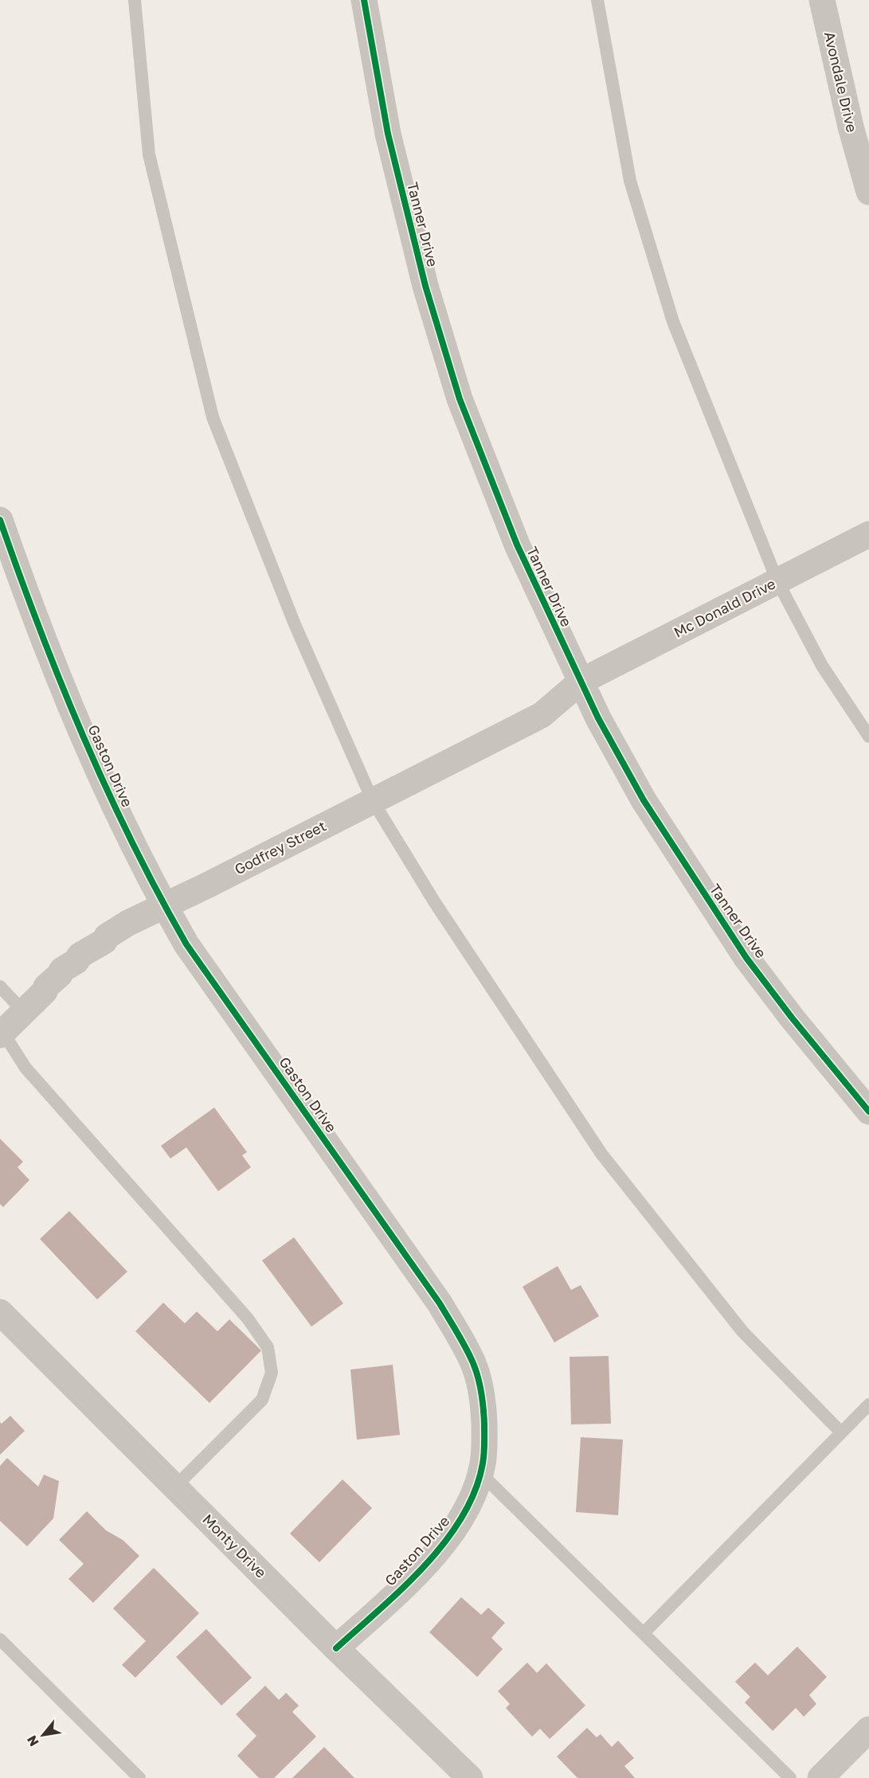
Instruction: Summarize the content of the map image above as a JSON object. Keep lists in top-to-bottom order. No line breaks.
{"streets":{"street":["Avondale Drive","Tanner Drive","Mc Donald Drive","Gaston Drive","Godfrey Street","Monty Drive"]},"crossings":[["Tanner Drive","Mc Donald Drive"],["Tanner Drive","Godfrey Street"],["Mc Donald Drive","Godfrey Street"],["Gaston Drive","Godfrey Street"],["Gaston Drive","Monty Drive"]],"north":"bottom left"}
